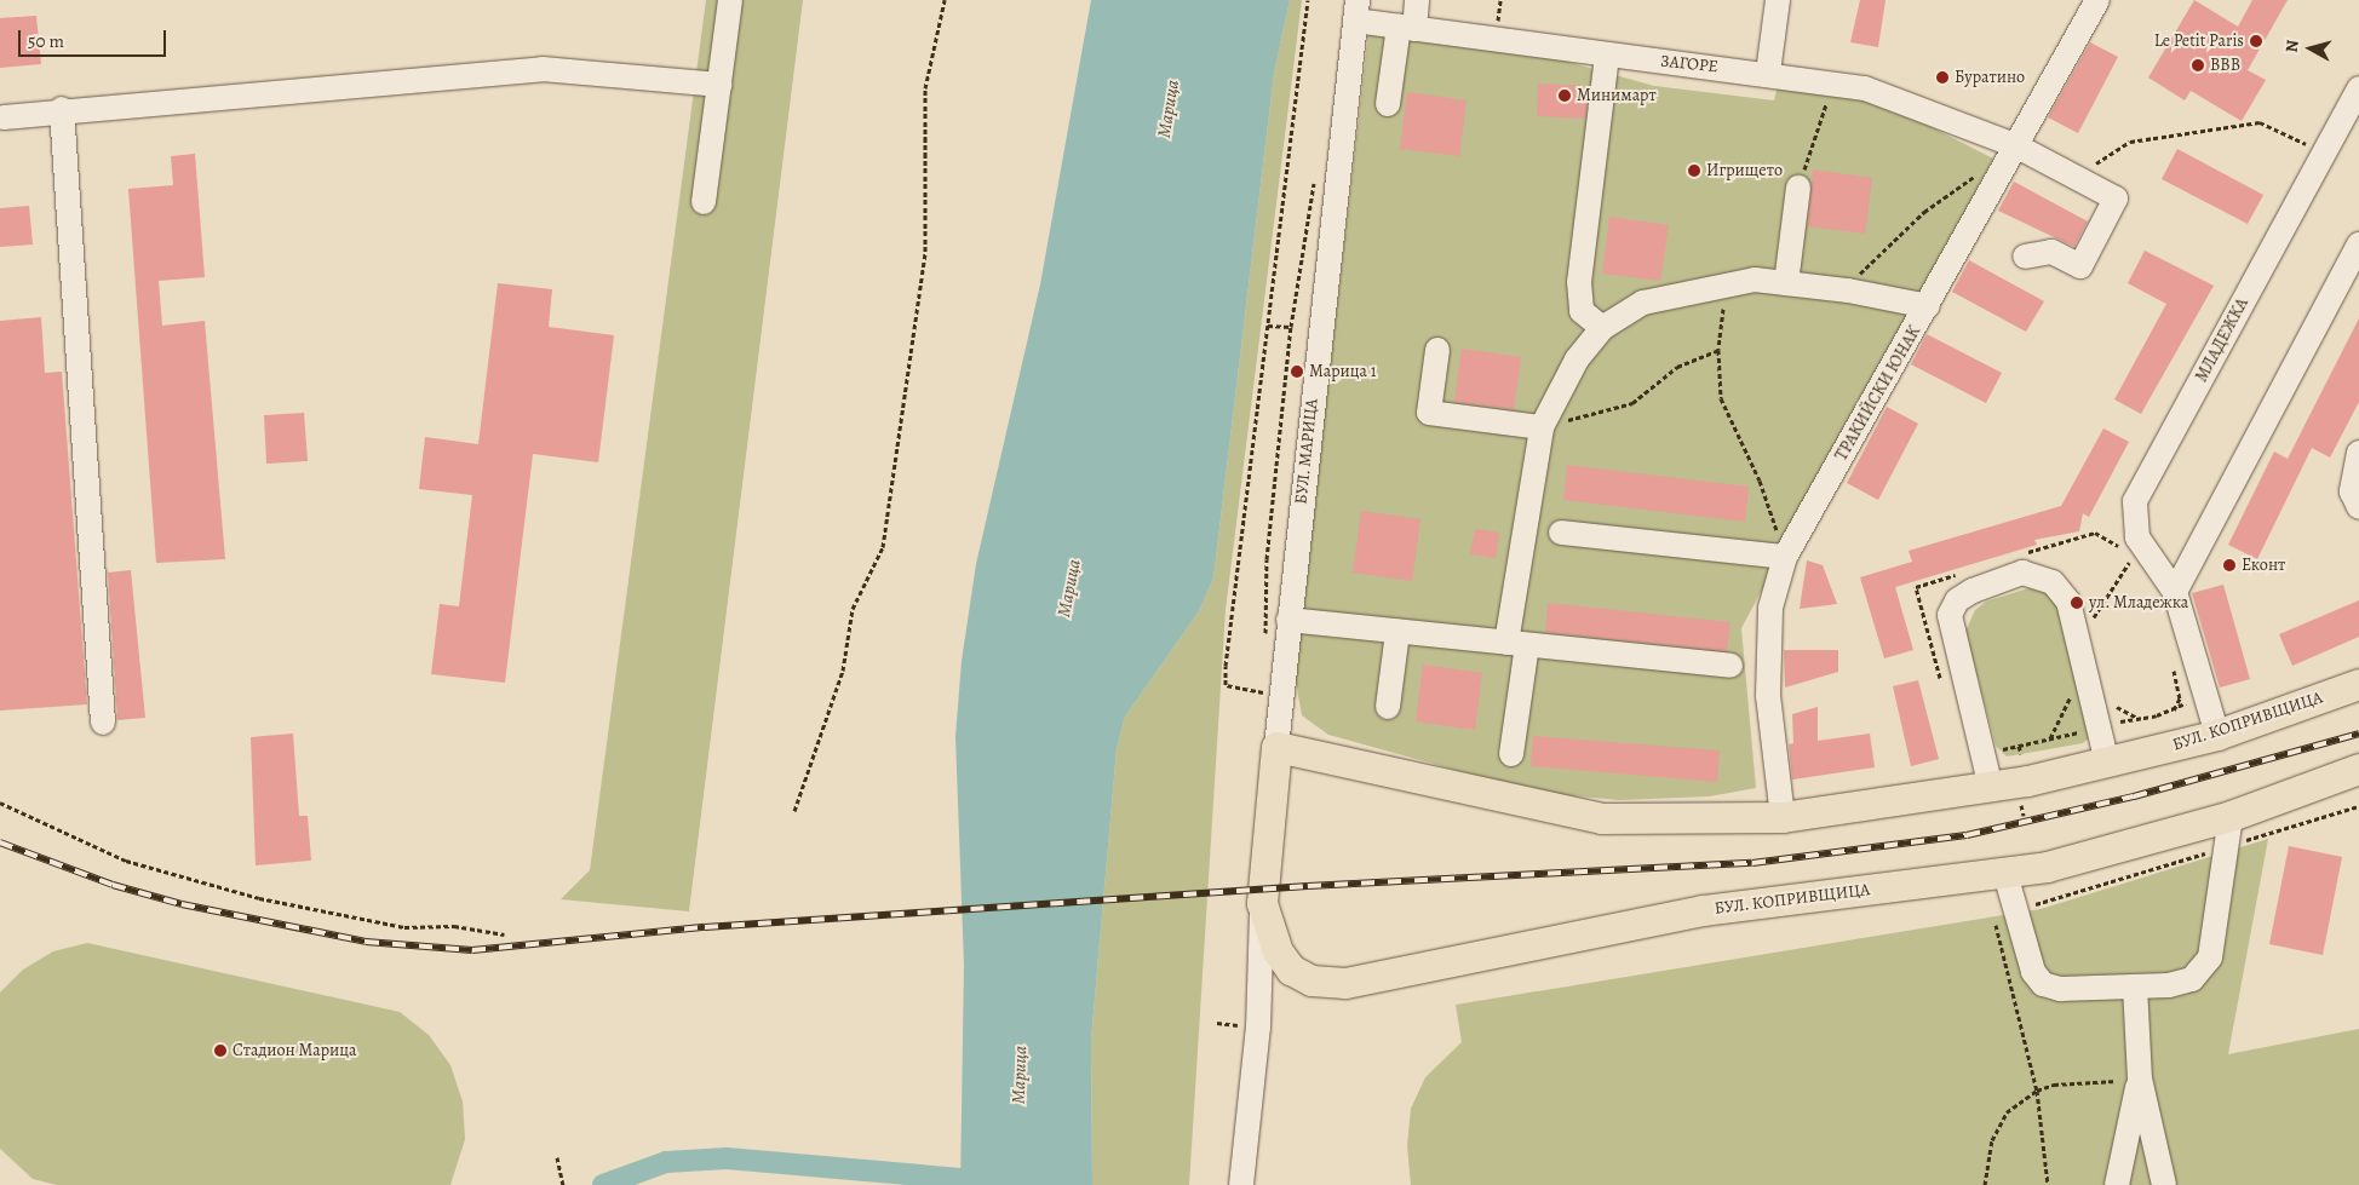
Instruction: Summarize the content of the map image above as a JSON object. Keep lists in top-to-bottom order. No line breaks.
{"streets":{"main road":["БУЛ. МАРИЦА","БУЛ. КОПРИВЩИЦА"],"street":["ЗАГОРЕ","МЛАДЕЖКА","ТРАКИЙСКИ ЮНАК"]},"crossings":[["ЗАГОРЕ","ТРАКИЙСКИ ЮНАК"],["ЗАГОРЕ","БУЛ. МАРИЦА"],["МЛАДЕЖКА","БУЛ. КОПРИВЩИЦА"],["ТРАКИЙСКИ ЮНАК","БУЛ. КОПРИВЩИЦА"],["БУЛ. МАРИЦА","БУЛ. КОПРИВЩИЦА"]],"water":["Марица"],"places":["Le Petit Paris","ВВВ","Буратино","Минимарт","Игрището","Марица 1","Еконт","ул. Младежка","Стадион Марица"],"scale_bar":"50 m","north":"left"}
